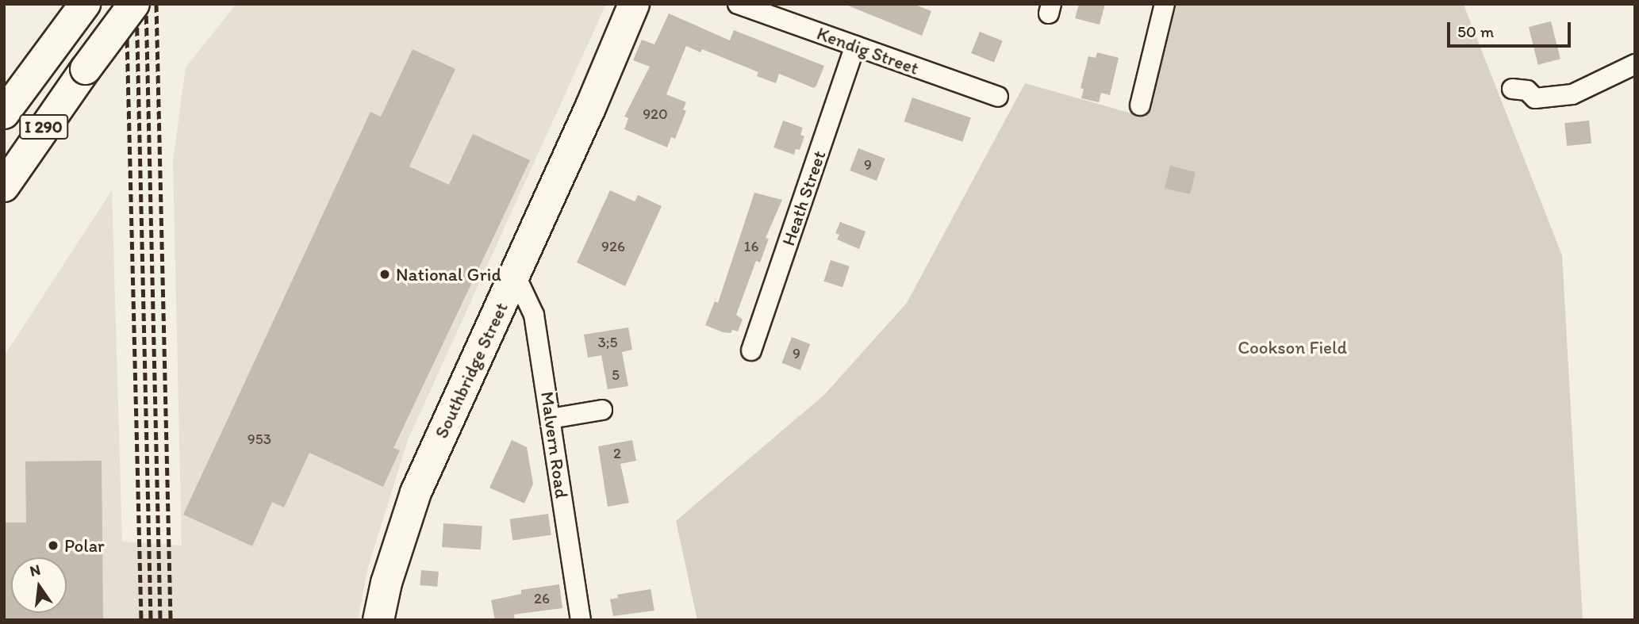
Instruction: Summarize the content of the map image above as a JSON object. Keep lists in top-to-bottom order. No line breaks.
{"streets":{"main road":["I 290","Southbridge Street"],"street":["Kendig Street","Heath Street","Malvern Road"]},"crossings":[["Kendig Street","Heath Street"],["Southbridge Street","Malvern Road"]],"parks":["Cookson Field"],"places":["National Grid","Polar"],"house_numbers":["920","9","926","16","3;5","9","5","953","2","26"],"scale_bar":"50 m","north":"top"}
